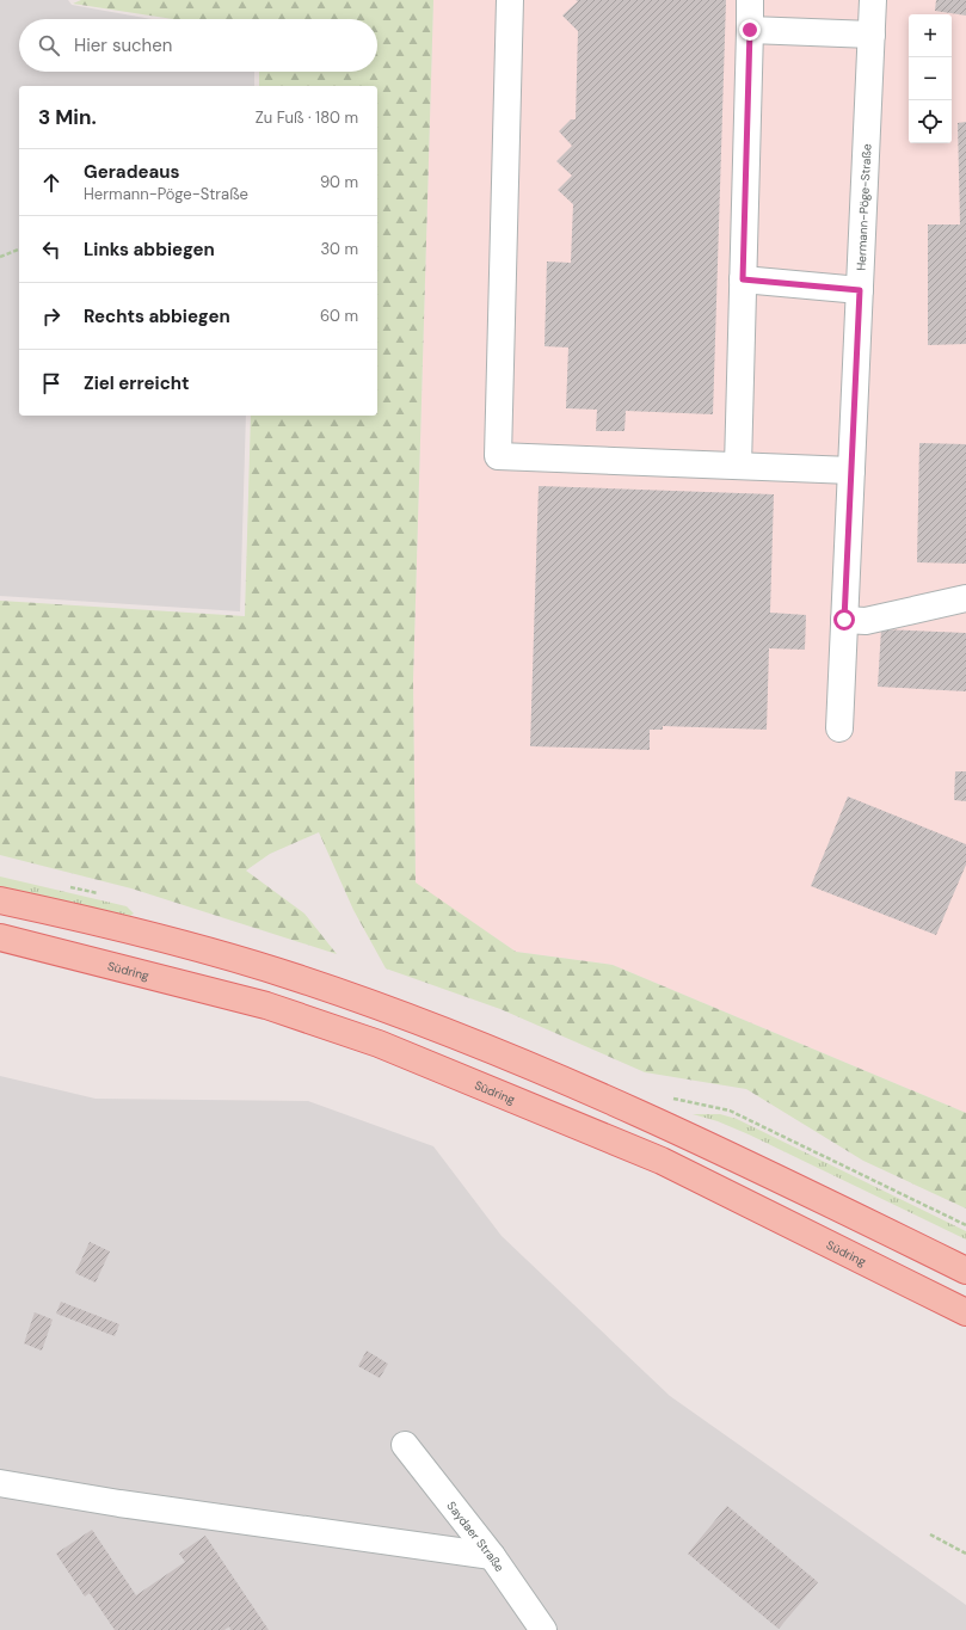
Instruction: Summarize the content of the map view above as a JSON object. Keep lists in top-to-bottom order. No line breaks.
{"streets":{"main road":["Südring"],"street":["Hermann-Pöge-Straße","Saydaer Straße"]},"page":{"map_buttons":["+","−"],"search":"Hier suchen","heading":["3 Min.","Zu Fuß · 180 m"],"list":[["Geradeaus","Hermann-Pöge-Straße","90 m"],["Links abbiegen","30 m"],["Rechts abbiegen","60 m"],"Ziel erreicht"]}}
